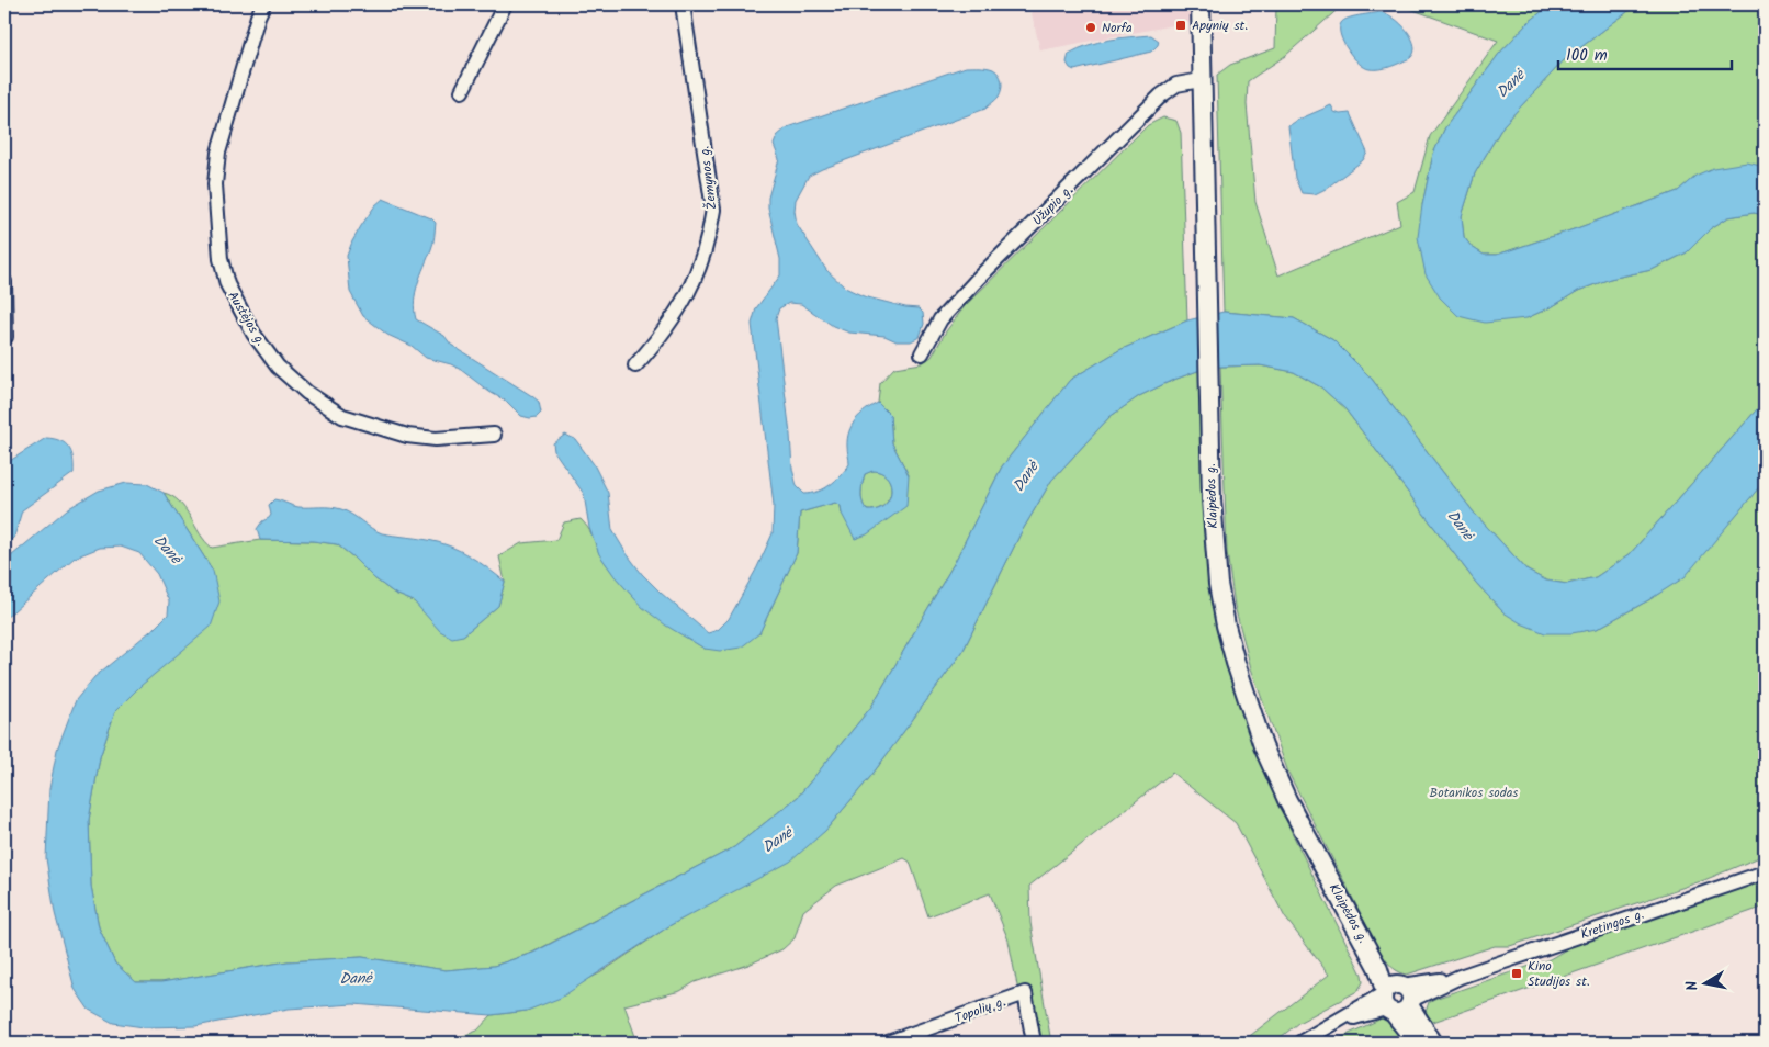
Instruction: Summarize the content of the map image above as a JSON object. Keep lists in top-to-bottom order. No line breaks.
{"streets":{"main road":["Klaipėdos g."],"street":["Žemynos g.","Užupio g.","Austėjos g.","Kretingos g.","Topolių g."]},"crossings":[["Užupio g.","Klaipėdos g."],["Klaipėdos g.","Kretingos g."]],"water":["Danė"],"parks":["Botanikos sodas"],"places":{"transit":["Apynių st.","Kino Studijos st."],"other":["Norfa"]},"scale_bar":"100 m","north":"left"}
